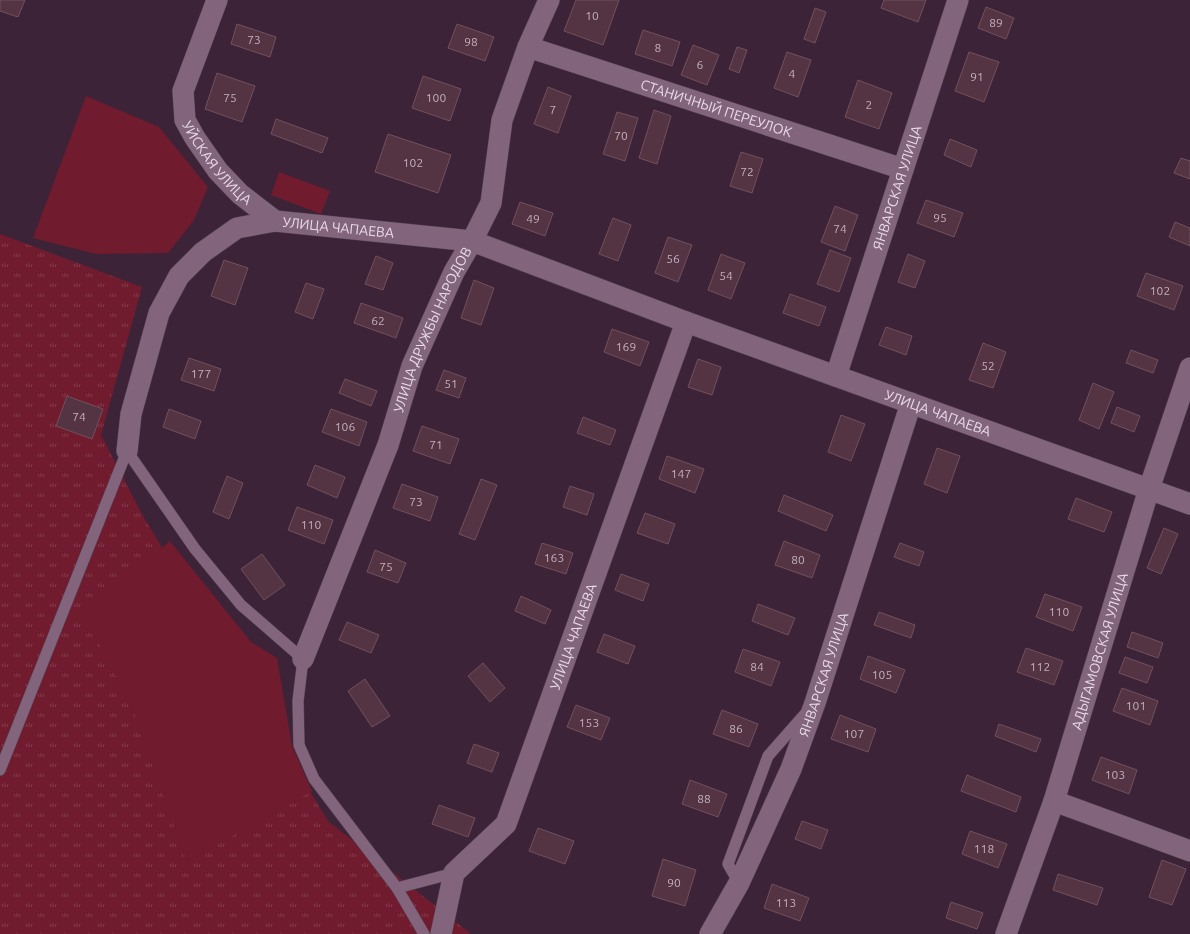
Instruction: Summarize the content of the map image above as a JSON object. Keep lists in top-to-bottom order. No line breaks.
{"streets":{"street":["СТАНИЧНЫЙ ПЕРЕУЛОК","УЙСКАЯ УЛИЦА","ЯНВАРСКАЯ УЛИЦА","УЛИЦА ЧАПАЕВА","УЛИЦА ДРУЖБЫ НАРОДОВ","АДЫГАМОВСКАЯ УЛИЦА"]},"crossings":[["СТАНИЧНЫЙ ПЕРЕУЛОК","ЯНВАРСКАЯ УЛИЦА"],["СТАНИЧНЫЙ ПЕРЕУЛОК","УЛИЦА ДРУЖБЫ НАРОДОВ"],["УЙСКАЯ УЛИЦА","УЛИЦА ЧАПАЕВА"],["ЯНВАРСКАЯ УЛИЦА","УЛИЦА ЧАПАЕВА"],["УЛИЦА ЧАПАЕВА","УЛИЦА ДРУЖБЫ НАРОДОВ"],["УЛИЦА ЧАПАЕВА","АДЫГАМОВСКАЯ УЛИЦА"]],"house_numbers":["10","89","73","98","8","6","4","91","75","100","2","7","70","102","72","95","49","74","56","54","102","62","169","52","177","51","74","106","71","147","73","110","163","80","75","110","84","112","105","101","153","86","107","103","88","118","90","113"]}
